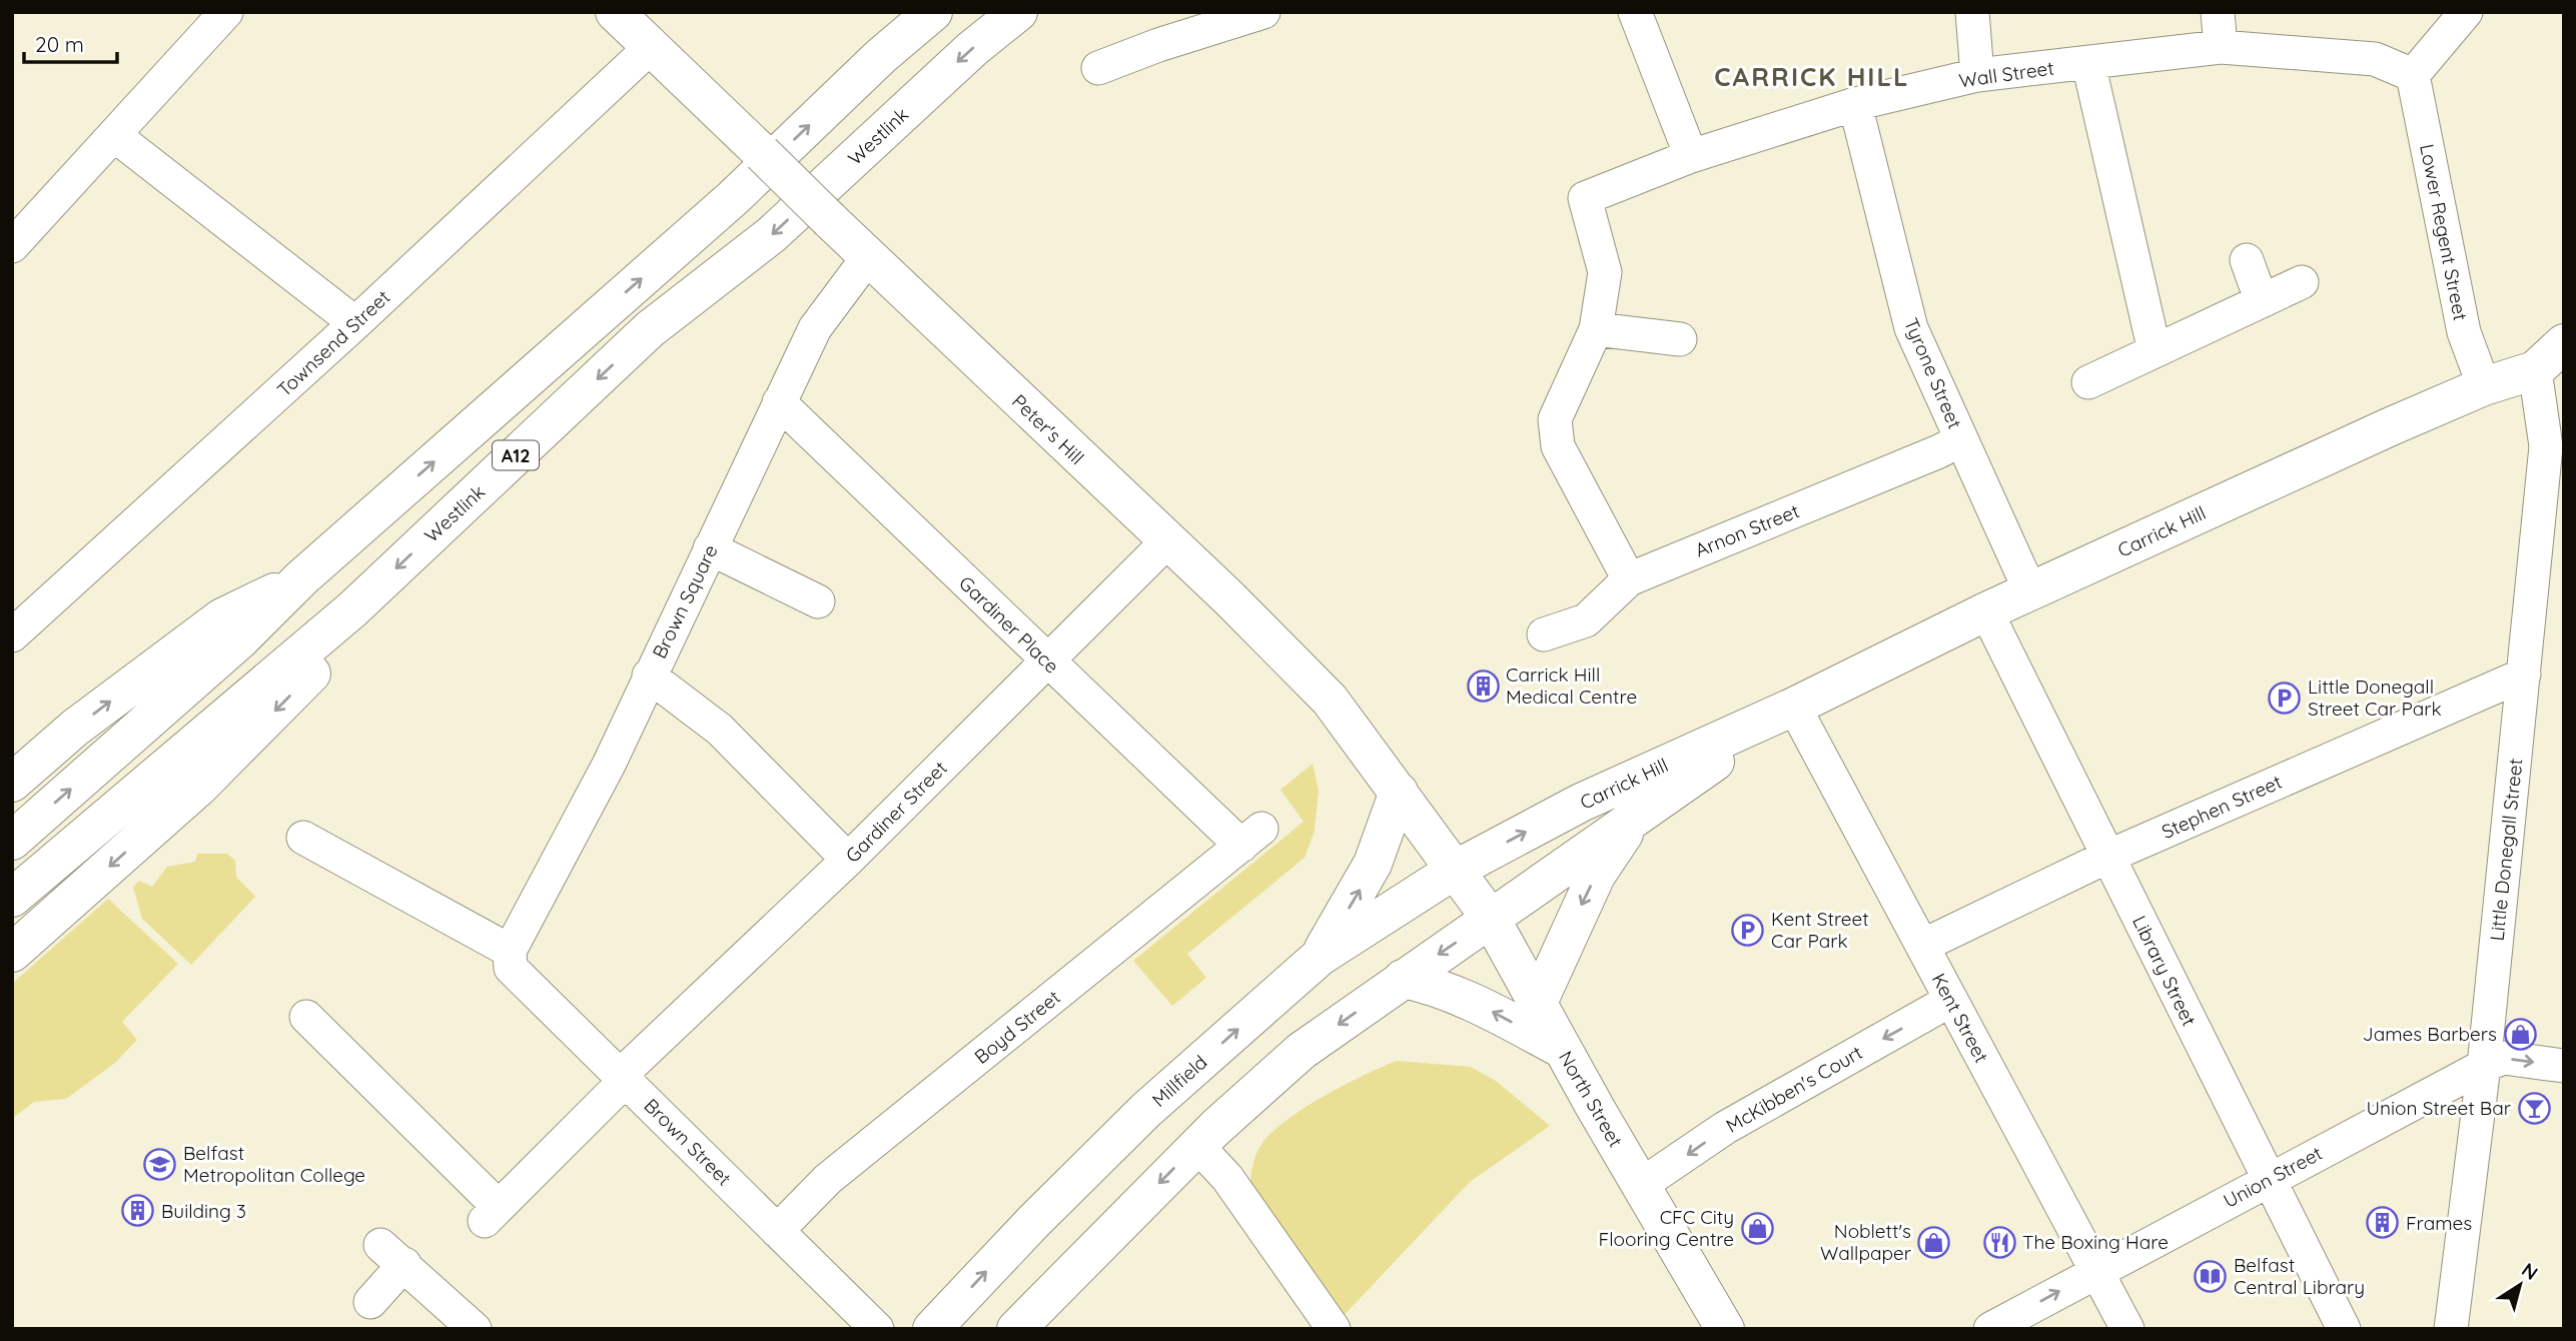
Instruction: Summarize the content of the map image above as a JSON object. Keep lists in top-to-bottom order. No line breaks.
{"streets":{"main road":["Westlink","Peter's Hill","A12","Carrick Hill","Millfield","North Street"],"street":["Wall Street","Lower Regent Street","Townsend Street","Tyrone Street","Arnon Street","Brown Square","Gardiner Place","Stephen Street","Gardiner Street","Little Donegall Street","Library Street","Kent Street","Boyd Street","McKibben's Court","Brown Street","Union Street"]},"crossings":[["Wall Street","Lower Regent Street"],["Wall Street","Tyrone Street"],["Lower Regent Street","Carrick Hill"],["Townsend Street","Peter's Hill"],["Tyrone Street","Arnon Street"],["Tyrone Street","Carrick Hill"],["Peter's Hill","Carrick Hill"],["Peter's Hill","Brown Square"],["Peter's Hill","Gardiner Street"],["Peter's Hill","Millfield"],["Peter's Hill","North Street"],["Carrick Hill","Little Donegall Street"],["Carrick Hill","Library Street"],["Carrick Hill","Kent Street"],["Carrick Hill","Millfield"],["Carrick Hill","North Street"],["Brown Square","Gardiner Place"],["Brown Square","Brown Street"],["Gardiner Place","Gardiner Street"],["Gardiner Place","Boyd Street"],["Stephen Street","Little Donegall Street"],["Stephen Street","Library Street"],["Stephen Street","Kent Street"],["Gardiner Street","Brown Street"],["Little Donegall Street","Union Street"],["Library Street","Union Street"],["Kent Street","McKibben's Court"],["Kent Street","Union Street"],["Boyd Street","Brown Street"],["Millfield","North Street"],["McKibben's Court","North Street"]],"one_way":["McKibben's Court"],"districts":["CARRICK HILL"],"places":{"building":["Carrick Hill Medical Centre","Building 3","Frames"],"parking":["Little Donegall Street Car Park","Kent Street Car Park"],"shop":["James Barbers","CFC City Flooring Centre","Noblett's Wallpaper"],"bar":["Union Street Bar"],"school or university":["Belfast Metropolitan College"],"restaurant":["The Boxing Hare"],"library":["Belfast Central Library"]},"scale_bar":"20 m","north":"top right"}
